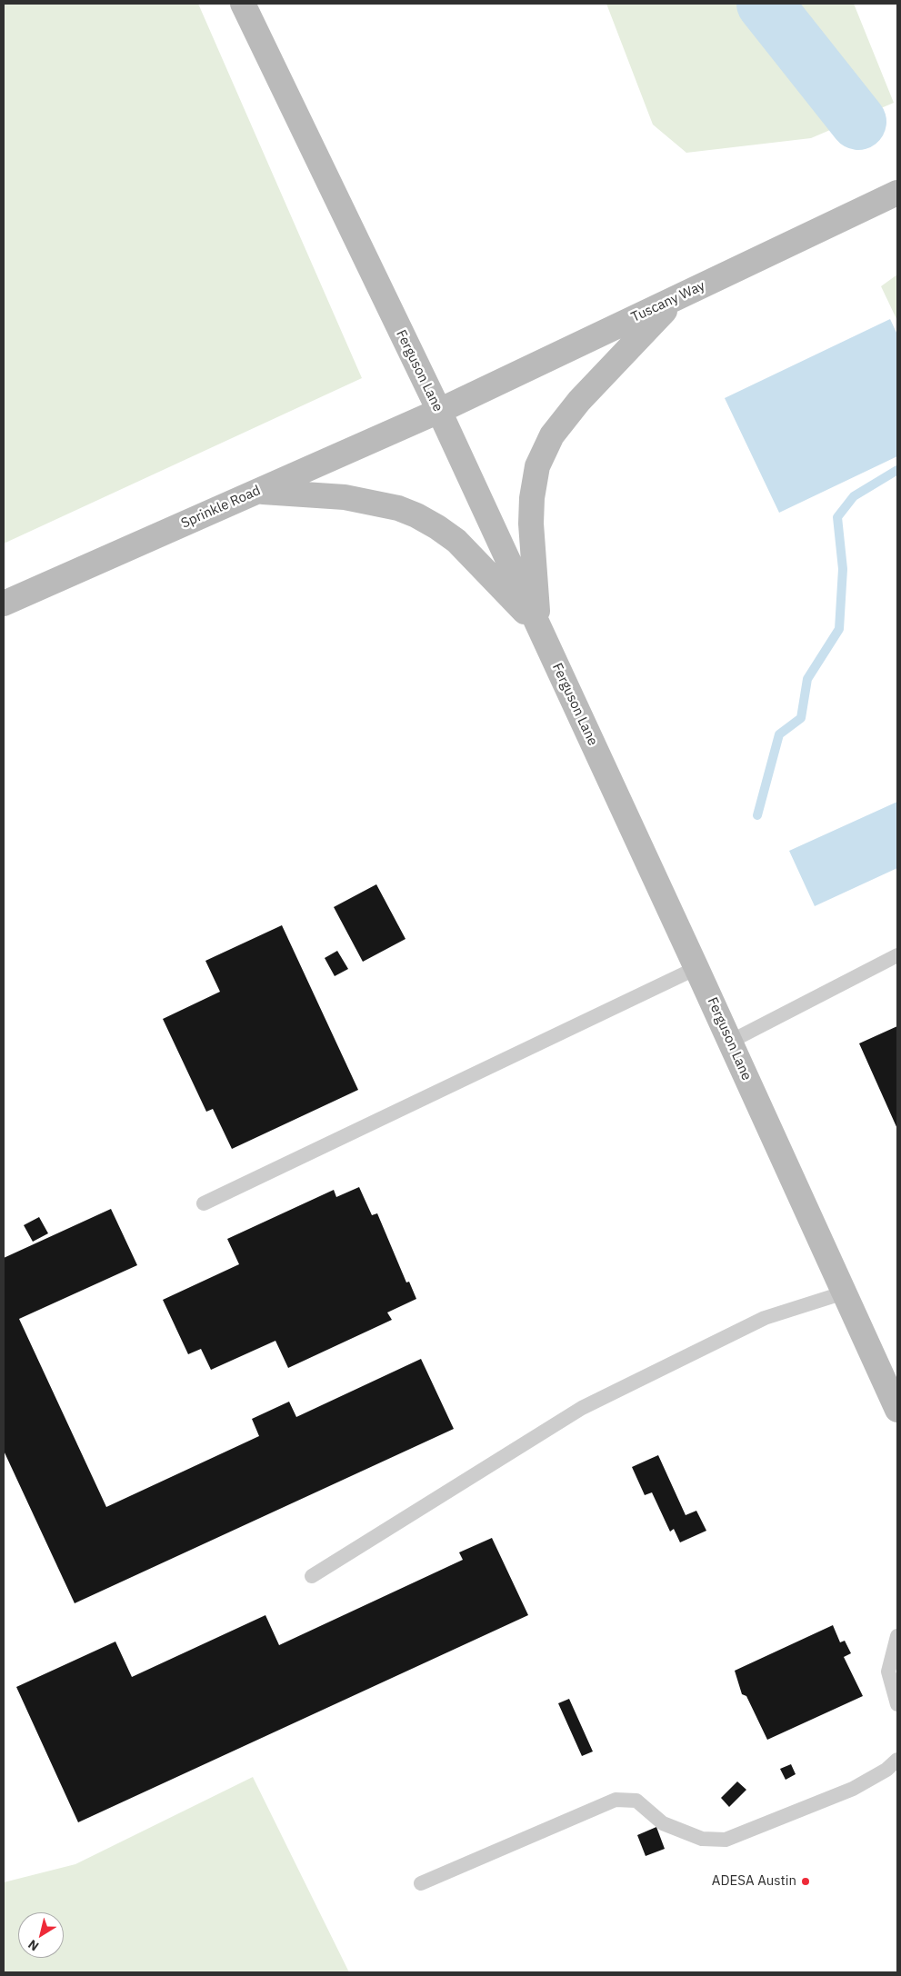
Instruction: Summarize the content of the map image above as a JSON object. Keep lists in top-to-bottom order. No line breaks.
{"streets":{"street":["Tuscany Way","Ferguson Lane","Sprinkle Road"]},"crossings":[["Tuscany Way","Ferguson Lane"],["Tuscany Way","Sprinkle Road"],["Ferguson Lane","Sprinkle Road"]],"places":["ADESA Austin"],"north":"bottom left"}
